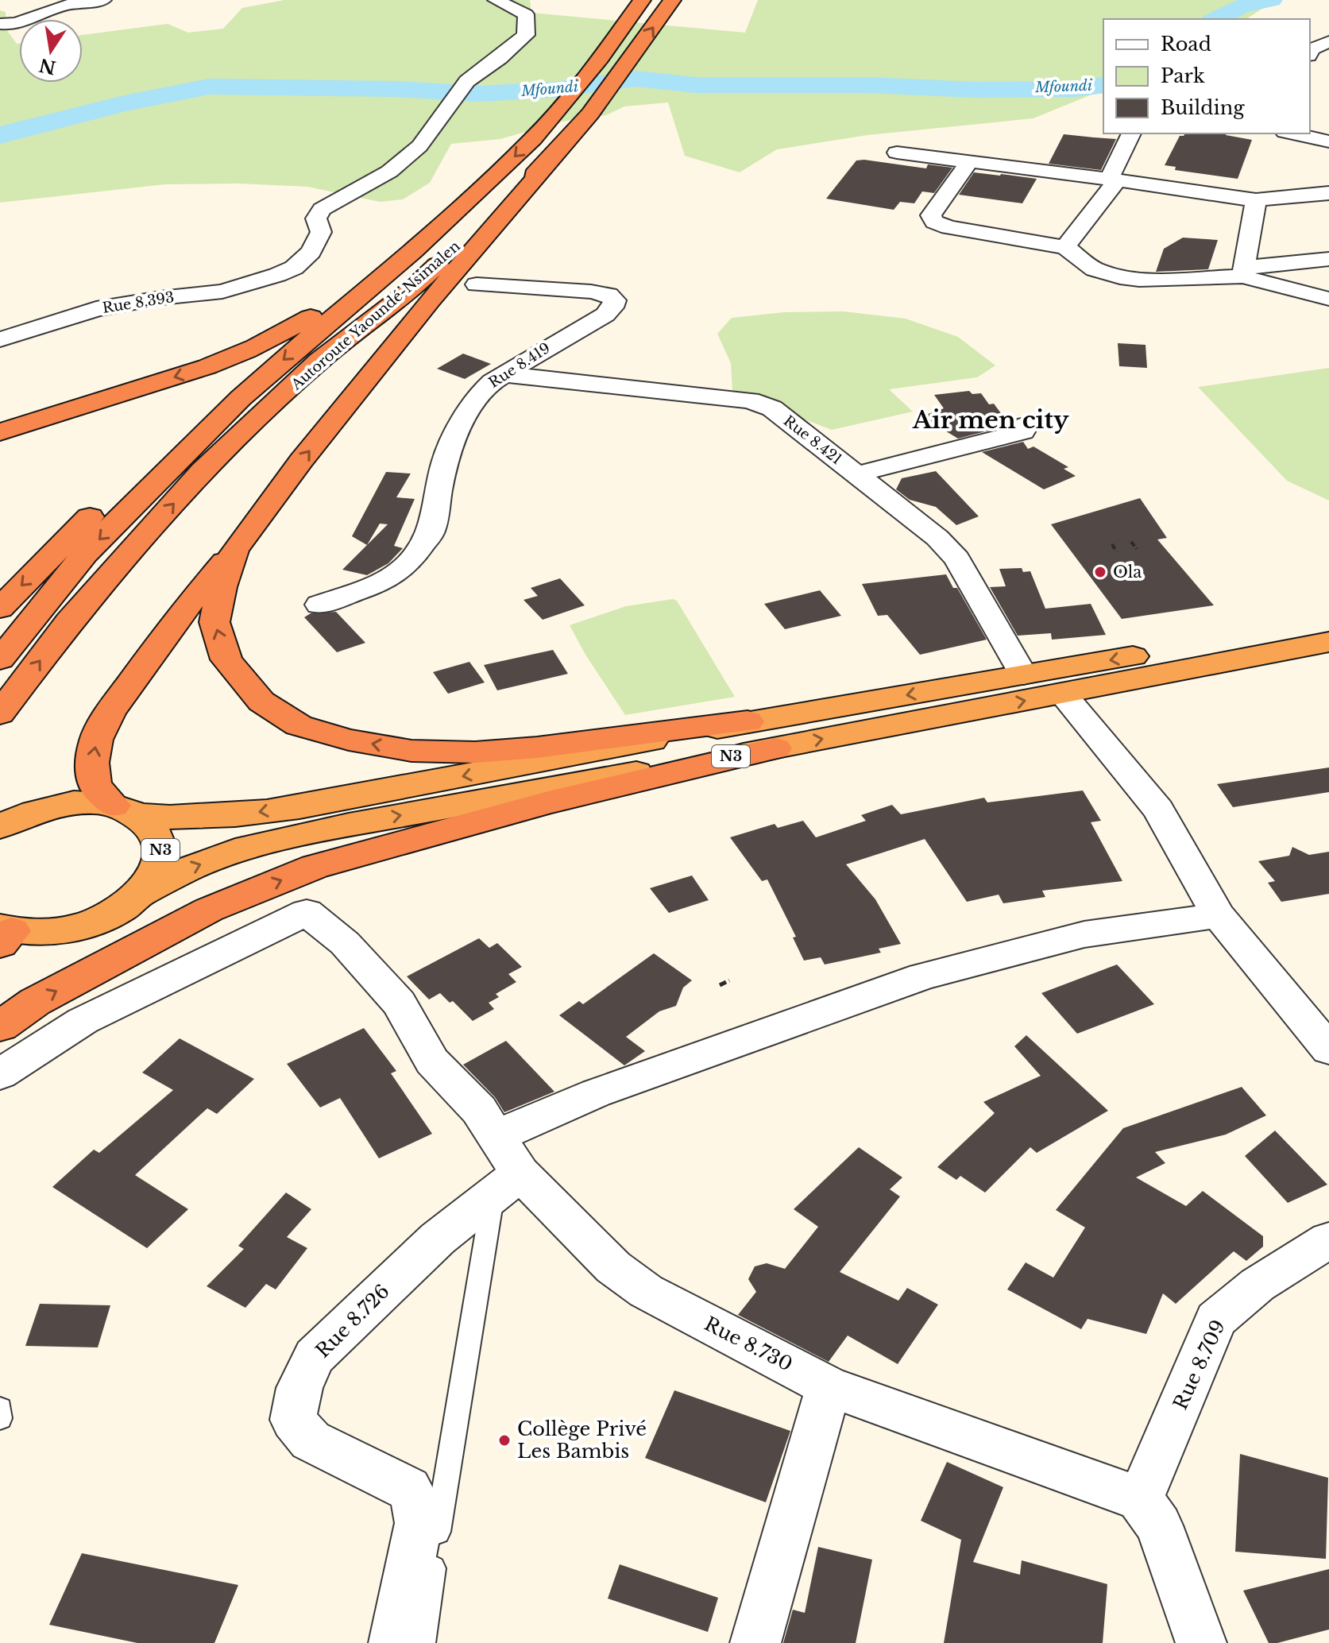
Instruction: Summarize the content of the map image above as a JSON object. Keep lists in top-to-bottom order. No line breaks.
{"streets":{"highway":["Autoroute Yaoundé-Nsimalen","N3"],"street":["Rue 8.393","Rue 8.419","Rue 8.421","Rue 8.726","Rue 8.730","Rue 8.709"]},"crossings":[["Rue 8.419","Rue 8.421"],["Rue 8.421","N3"],["Rue 8.726","Rue 8.730"],["Rue 8.730","Rue 8.709"]],"districts":["Air men city"],"water":["Mfoundi"],"places":["Ola","Collège Privé Les Bambis"],"legend":["Road","Park","Building"],"north":"bottom"}
